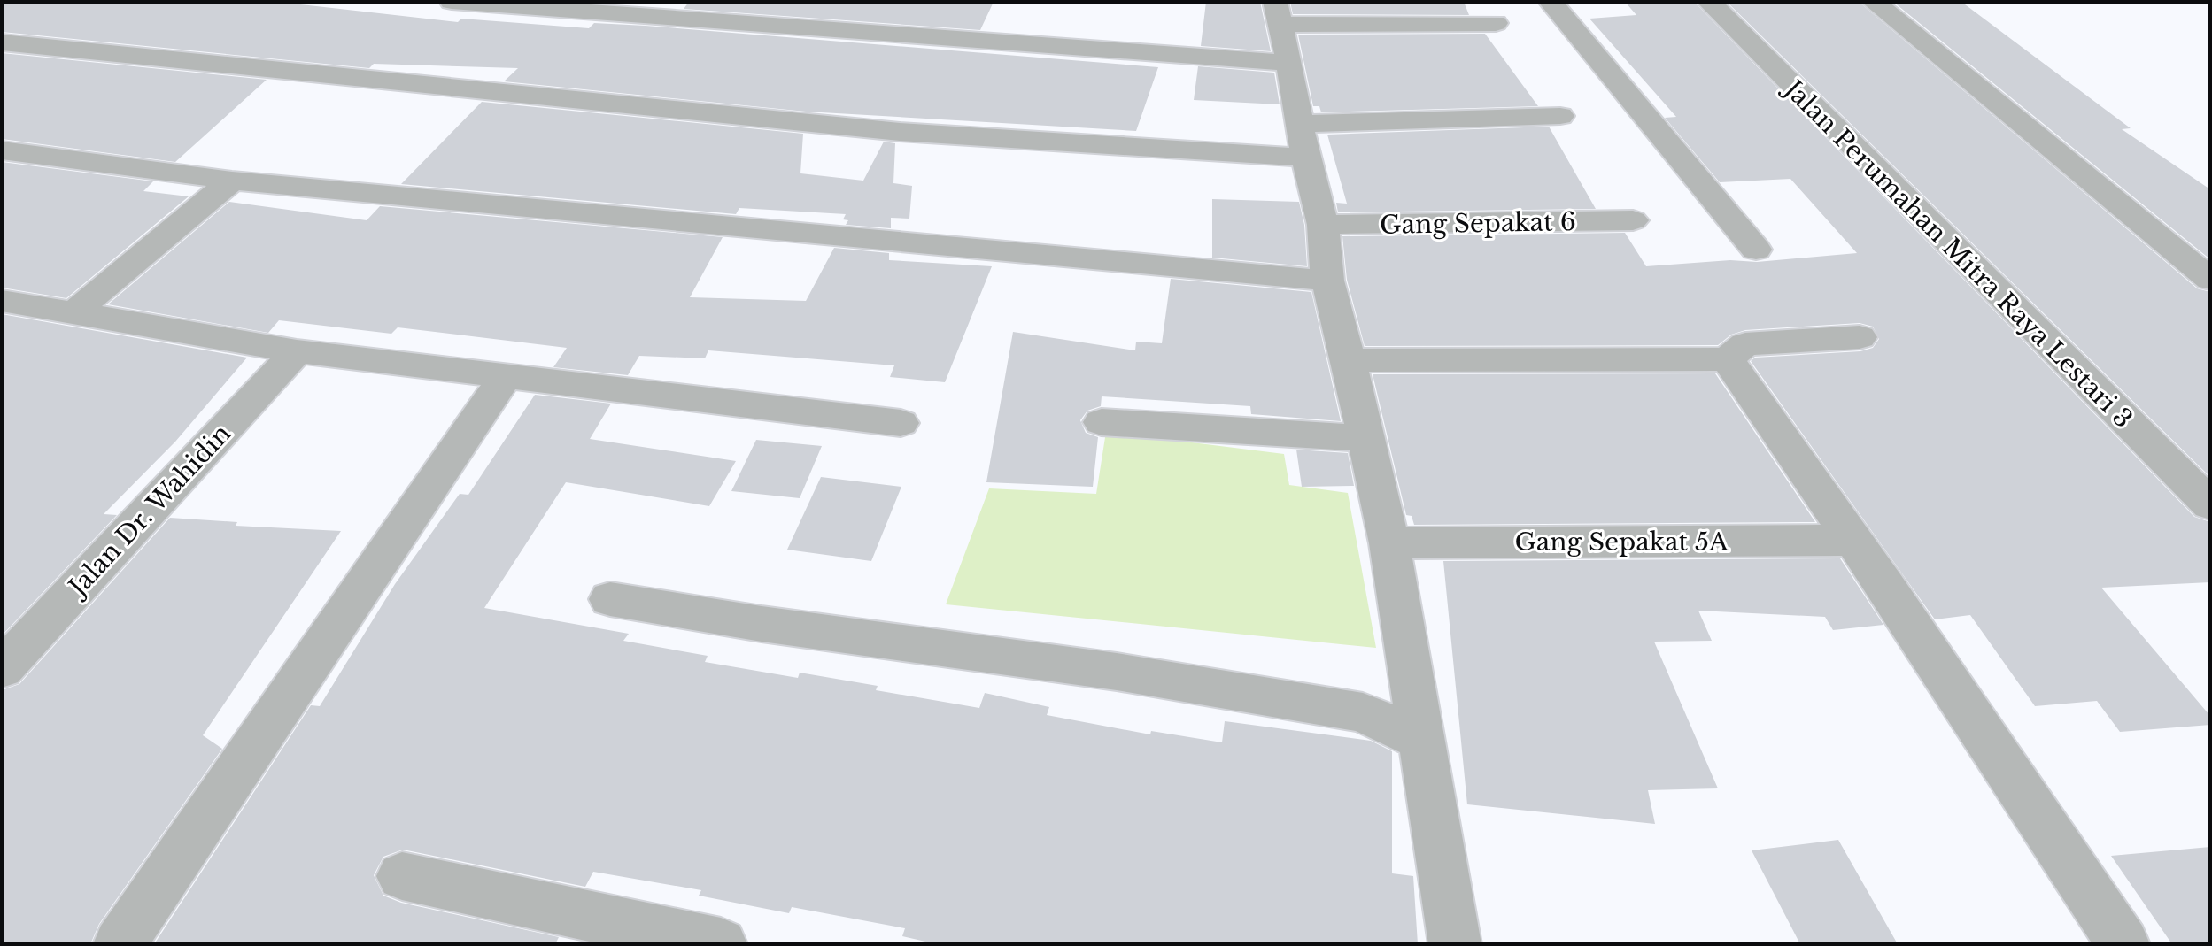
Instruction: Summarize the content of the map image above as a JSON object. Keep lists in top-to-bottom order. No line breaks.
{"streets":{"street":["Gang Sepakat 6","Jalan Perumahan Mitra Raya Lestari 3","Jalan Dr. Wahidin","Gang Sepakat 5A"]}}
